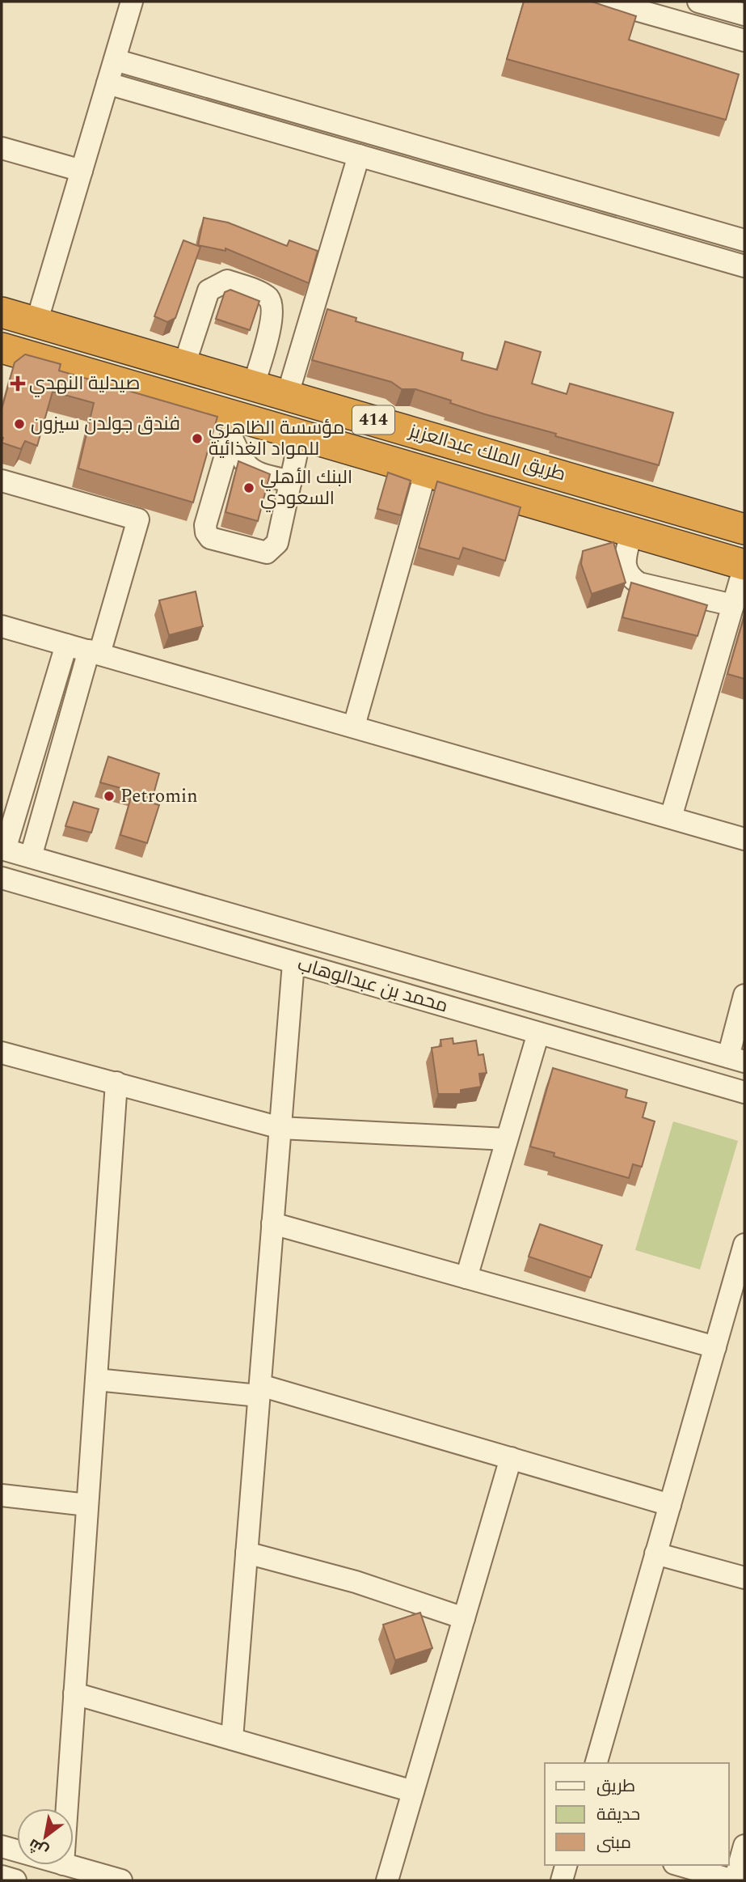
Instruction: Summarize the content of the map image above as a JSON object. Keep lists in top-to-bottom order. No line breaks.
{"streets":{"highway":["414","طريق الملك عبدالعزيز"],"street":["محمد بن عبدالوهاب"]},"places":{"health":["صيدلية النهدي"],"other":["فندق جولدن سيزون","مؤسسة الظاهري للمواد الغذائية","البنك الأهلي السعودي","Petromin"]},"legend":["طريق","حديقة","مبنى"],"north":"bottom left"}
